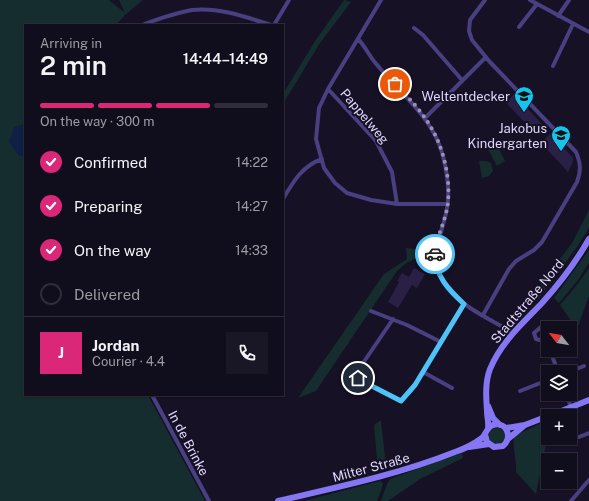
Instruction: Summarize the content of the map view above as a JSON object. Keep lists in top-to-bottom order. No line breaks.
{"streets":{"main road":["Stadtstraße Nord","Milter Straße"],"street":["Pappelweg","In de Brinke"]},"crossings":[["Stadtstraße Nord","Milter Straße"]],"places":{"school or university":["Weltentdecker","Jakobus Kindergarten"]},"north":"top left","page":{"heading":["2 min","Arriving in","14:44–14:49"],"panel":["Jordan","Courier · 4.4"],"bar":"On the way · 300 m","list":[["Confirmed","14:22"],["Preparing","14:27"],["On the way","14:33"],"Delivered"],"map_buttons":["+","−"],"round":"J"}}
